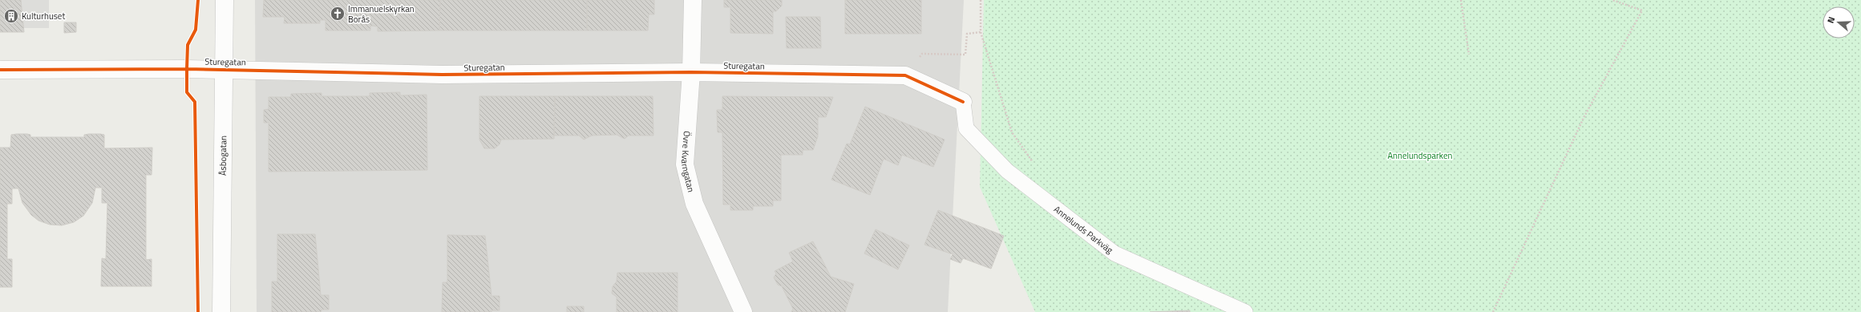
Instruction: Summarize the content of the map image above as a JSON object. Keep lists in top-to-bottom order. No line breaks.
{"streets":{"street":["Sturegatan","Åsbogatan","Övre Kvarngatan"],"lane":["Annelunds Parkväg"]},"crossings":[["Sturegatan","Åsbogatan"],["Sturegatan","Övre Kvarngatan"],["Sturegatan","Annelunds Parkväg"]],"parks":["Annelundsparken"],"places":{"church":["Immanuelskyrkan Borås"],"building":["Kulturhuset"]},"north":"left"}
